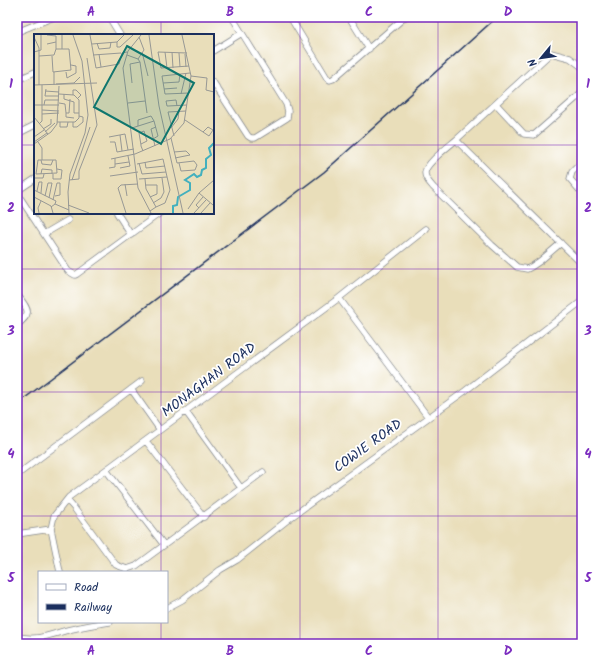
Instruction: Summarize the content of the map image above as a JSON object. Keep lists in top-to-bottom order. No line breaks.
{"streets":{"street":["MONAGHAN ROAD","COWIE ROAD"]},"legend":["Road","Railway"],"north":"bottom left","grid":{"columns":["A","B","C","D"],"rows":["1","2","3","4","5"]}}
